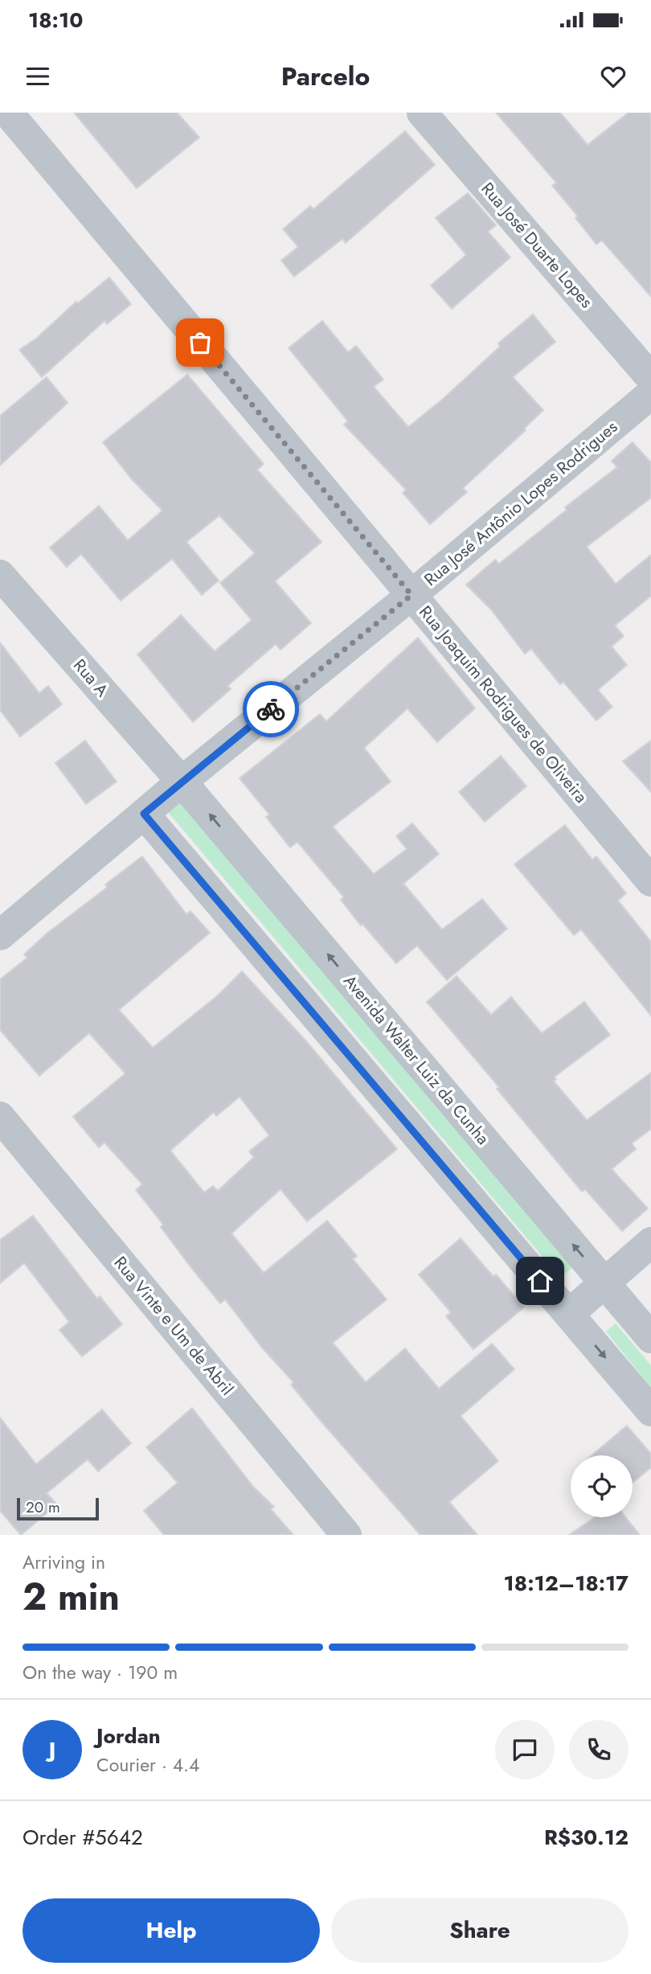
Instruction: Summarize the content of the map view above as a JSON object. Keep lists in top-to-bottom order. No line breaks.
{"streets":{"street":["Rua José Duarte Lopes","Rua José Antônio Lopes Rodrigues","Rua A","Rua Joaquim Rodrigues de Oliveira","Avenida Walter Luiz da Cunha","Rua Vinte e Um de Abril"]},"crossings":[["Rua José Antônio Lopes Rodrigues","Rua A"],["Rua José Antônio Lopes Rodrigues","Rua Joaquim Rodrigues de Oliveira"],["Rua José Antônio Lopes Rodrigues","Avenida Walter Luiz da Cunha"],["Rua A","Avenida Walter Luiz da Cunha"]],"scale_bar":"20 m","page":{"status":"18:10","header":"Parcelo","scale":"20 m","heading":["2 min","Arriving in","18:12–18:17"],"panel":["Jordan","Courier · 4.4","Order #5642","R$30.12"],"bar":"On the way · 190 m","round":"J","buttons":["Help","Share"]}}
